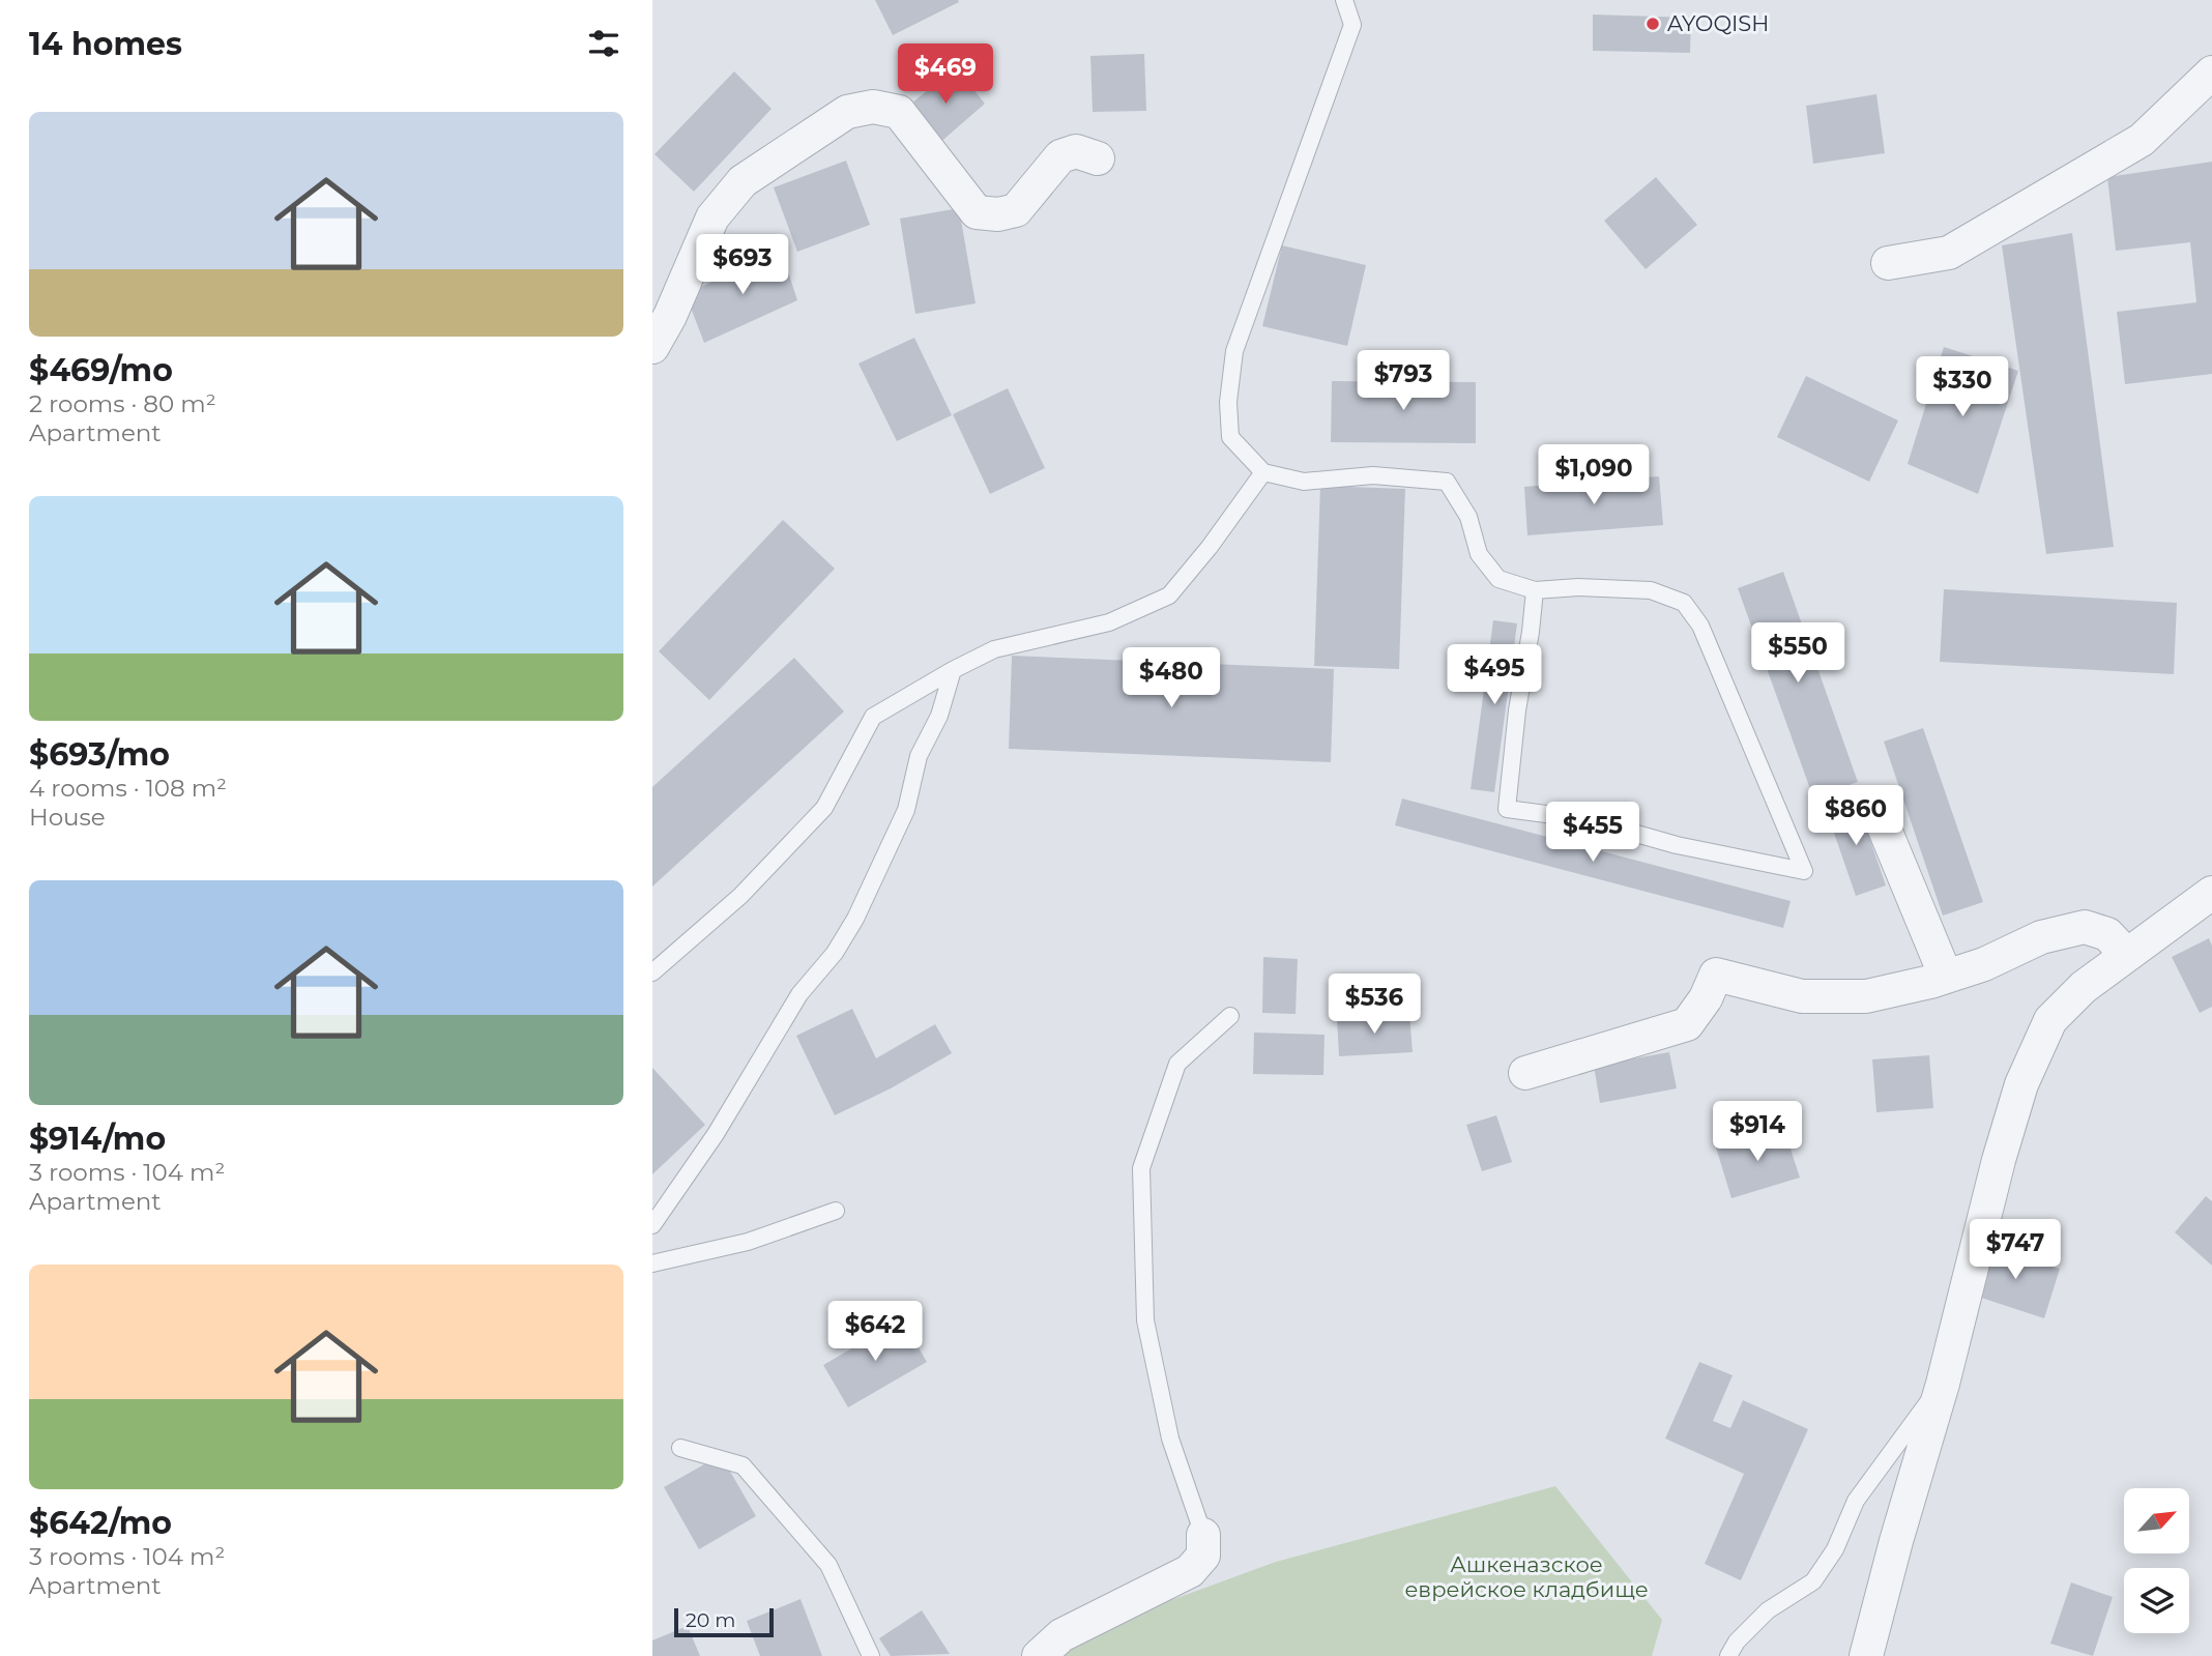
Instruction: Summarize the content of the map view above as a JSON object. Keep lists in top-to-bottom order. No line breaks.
{"parks":["Ашкеназское еврейское кладбище"],"places":["AYOQISH"],"scale_bar":"20 m","north":"top right","page":{"heading":"14 homes","price":["$469","$693","$793","$330","$1,090","$550","$495","$480","$860","$455","$536","$914","$747","$642"],"list":[{"name":"$469/mo","note":"2 rooms · 80 m² · Apartment"},{"name":"$693/mo","note":"4 rooms · 108 m² · House"},{"name":"$914/mo","note":"3 rooms · 104 m² · Apartment"},{"name":"$642/mo","note":"3 rooms · 104 m² · Apartment"}],"scale":"20 m"}}
